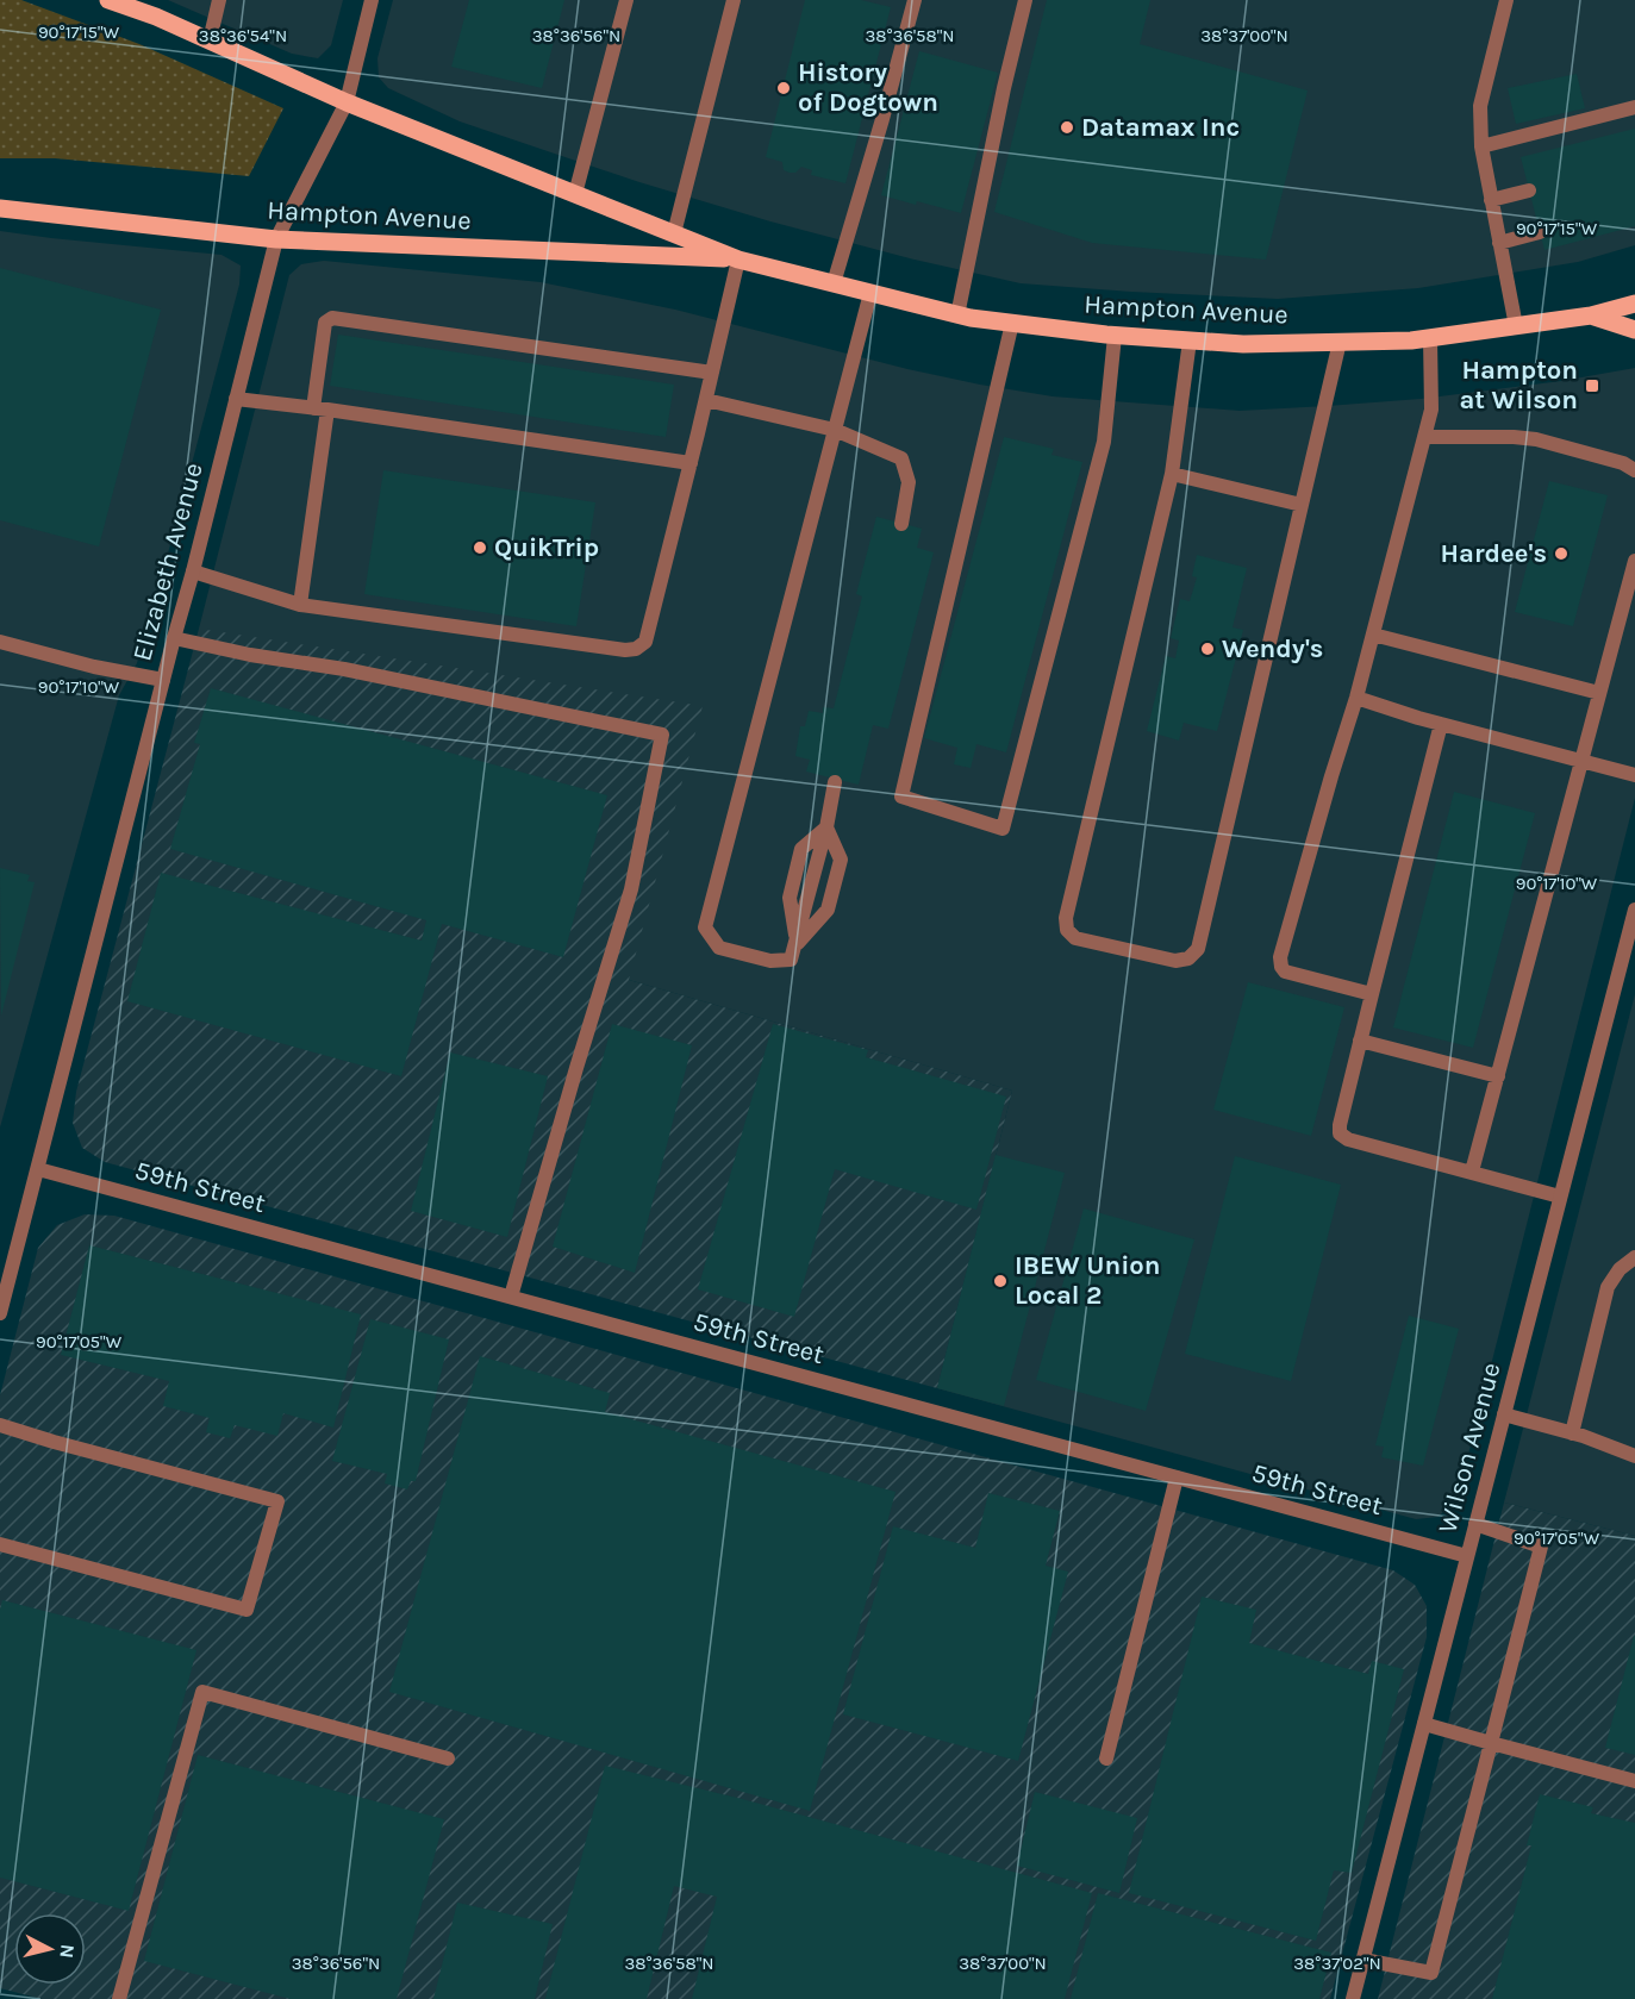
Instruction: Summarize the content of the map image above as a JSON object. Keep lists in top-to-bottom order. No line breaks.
{"streets":{"main road":["Hampton Avenue"],"street":["Elizabeth Avenue","59th Street","Wilson Avenue"]},"crossings":[["Hampton Avenue","Elizabeth Avenue"],["Elizabeth Avenue","59th Street"],["59th Street","Wilson Avenue"]],"places":{"other":["History of Dogtown","Datamax Inc","QuikTrip","Hardee's","Wendy's","IBEW Union Local 2"],"transit":["Hampton at Wilson"]},"north":"right","coordinates":["90°17'15\"W","38°36'54\"N","38°36'56\"N","38°36'58\"N","38°37'00\"N","90°17'10\"W","90°17'05\"W","38°37'02\"N"]}
